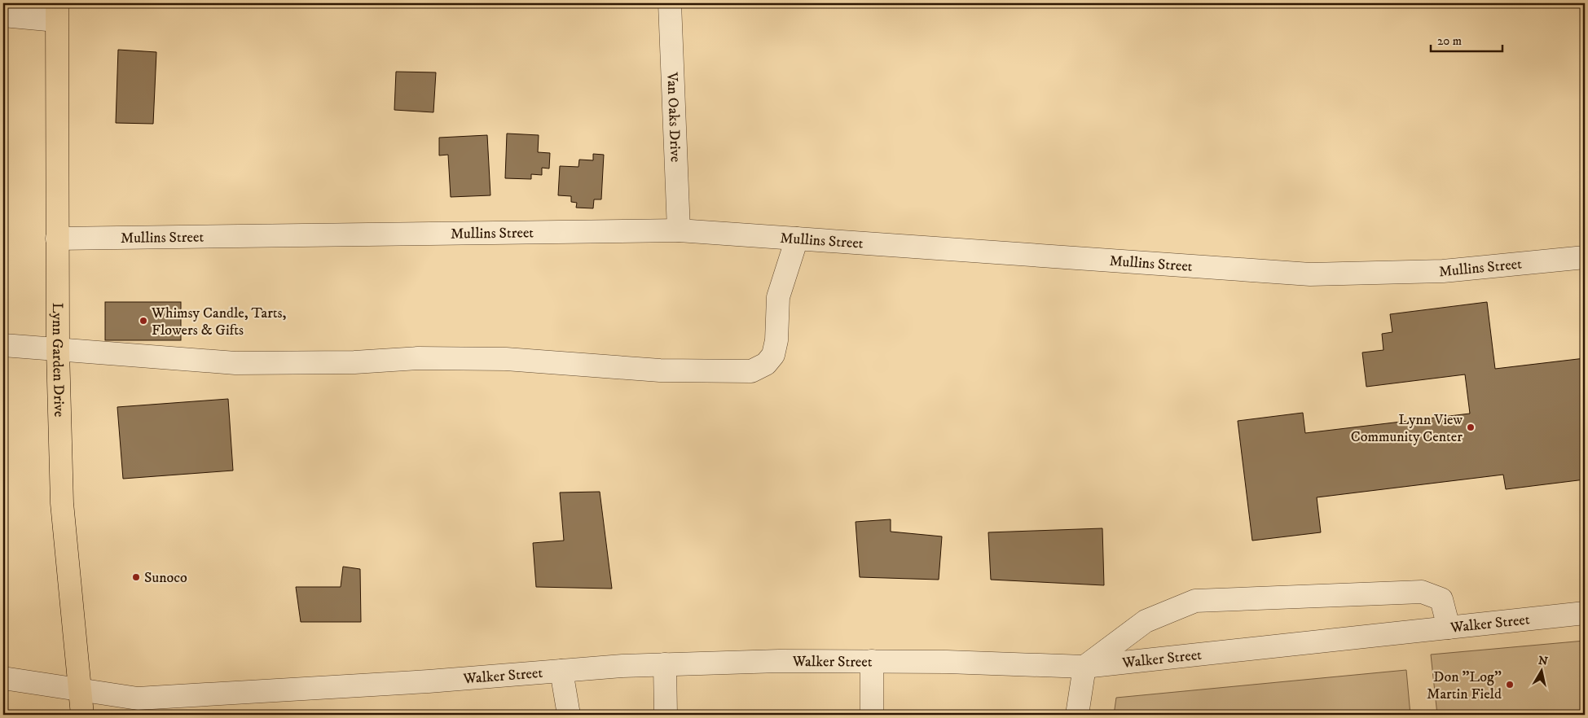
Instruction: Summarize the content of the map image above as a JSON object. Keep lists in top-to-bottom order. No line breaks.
{"streets":{"main road":["Lynn Garden Drive"],"street":["Van Oaks Drive","Mullins Street","Walker Street"]},"crossings":[["Van Oaks Drive","Mullins Street"],["Mullins Street","Lynn Garden Drive"],["Lynn Garden Drive","Walker Street"]],"places":["Whimsy Candle, Tarts, Flowers & Gifts","Lynn View Community Center","Sunoco","Don \"Log\" Martin Field"],"scale_bar":"20 m","north":"top"}
